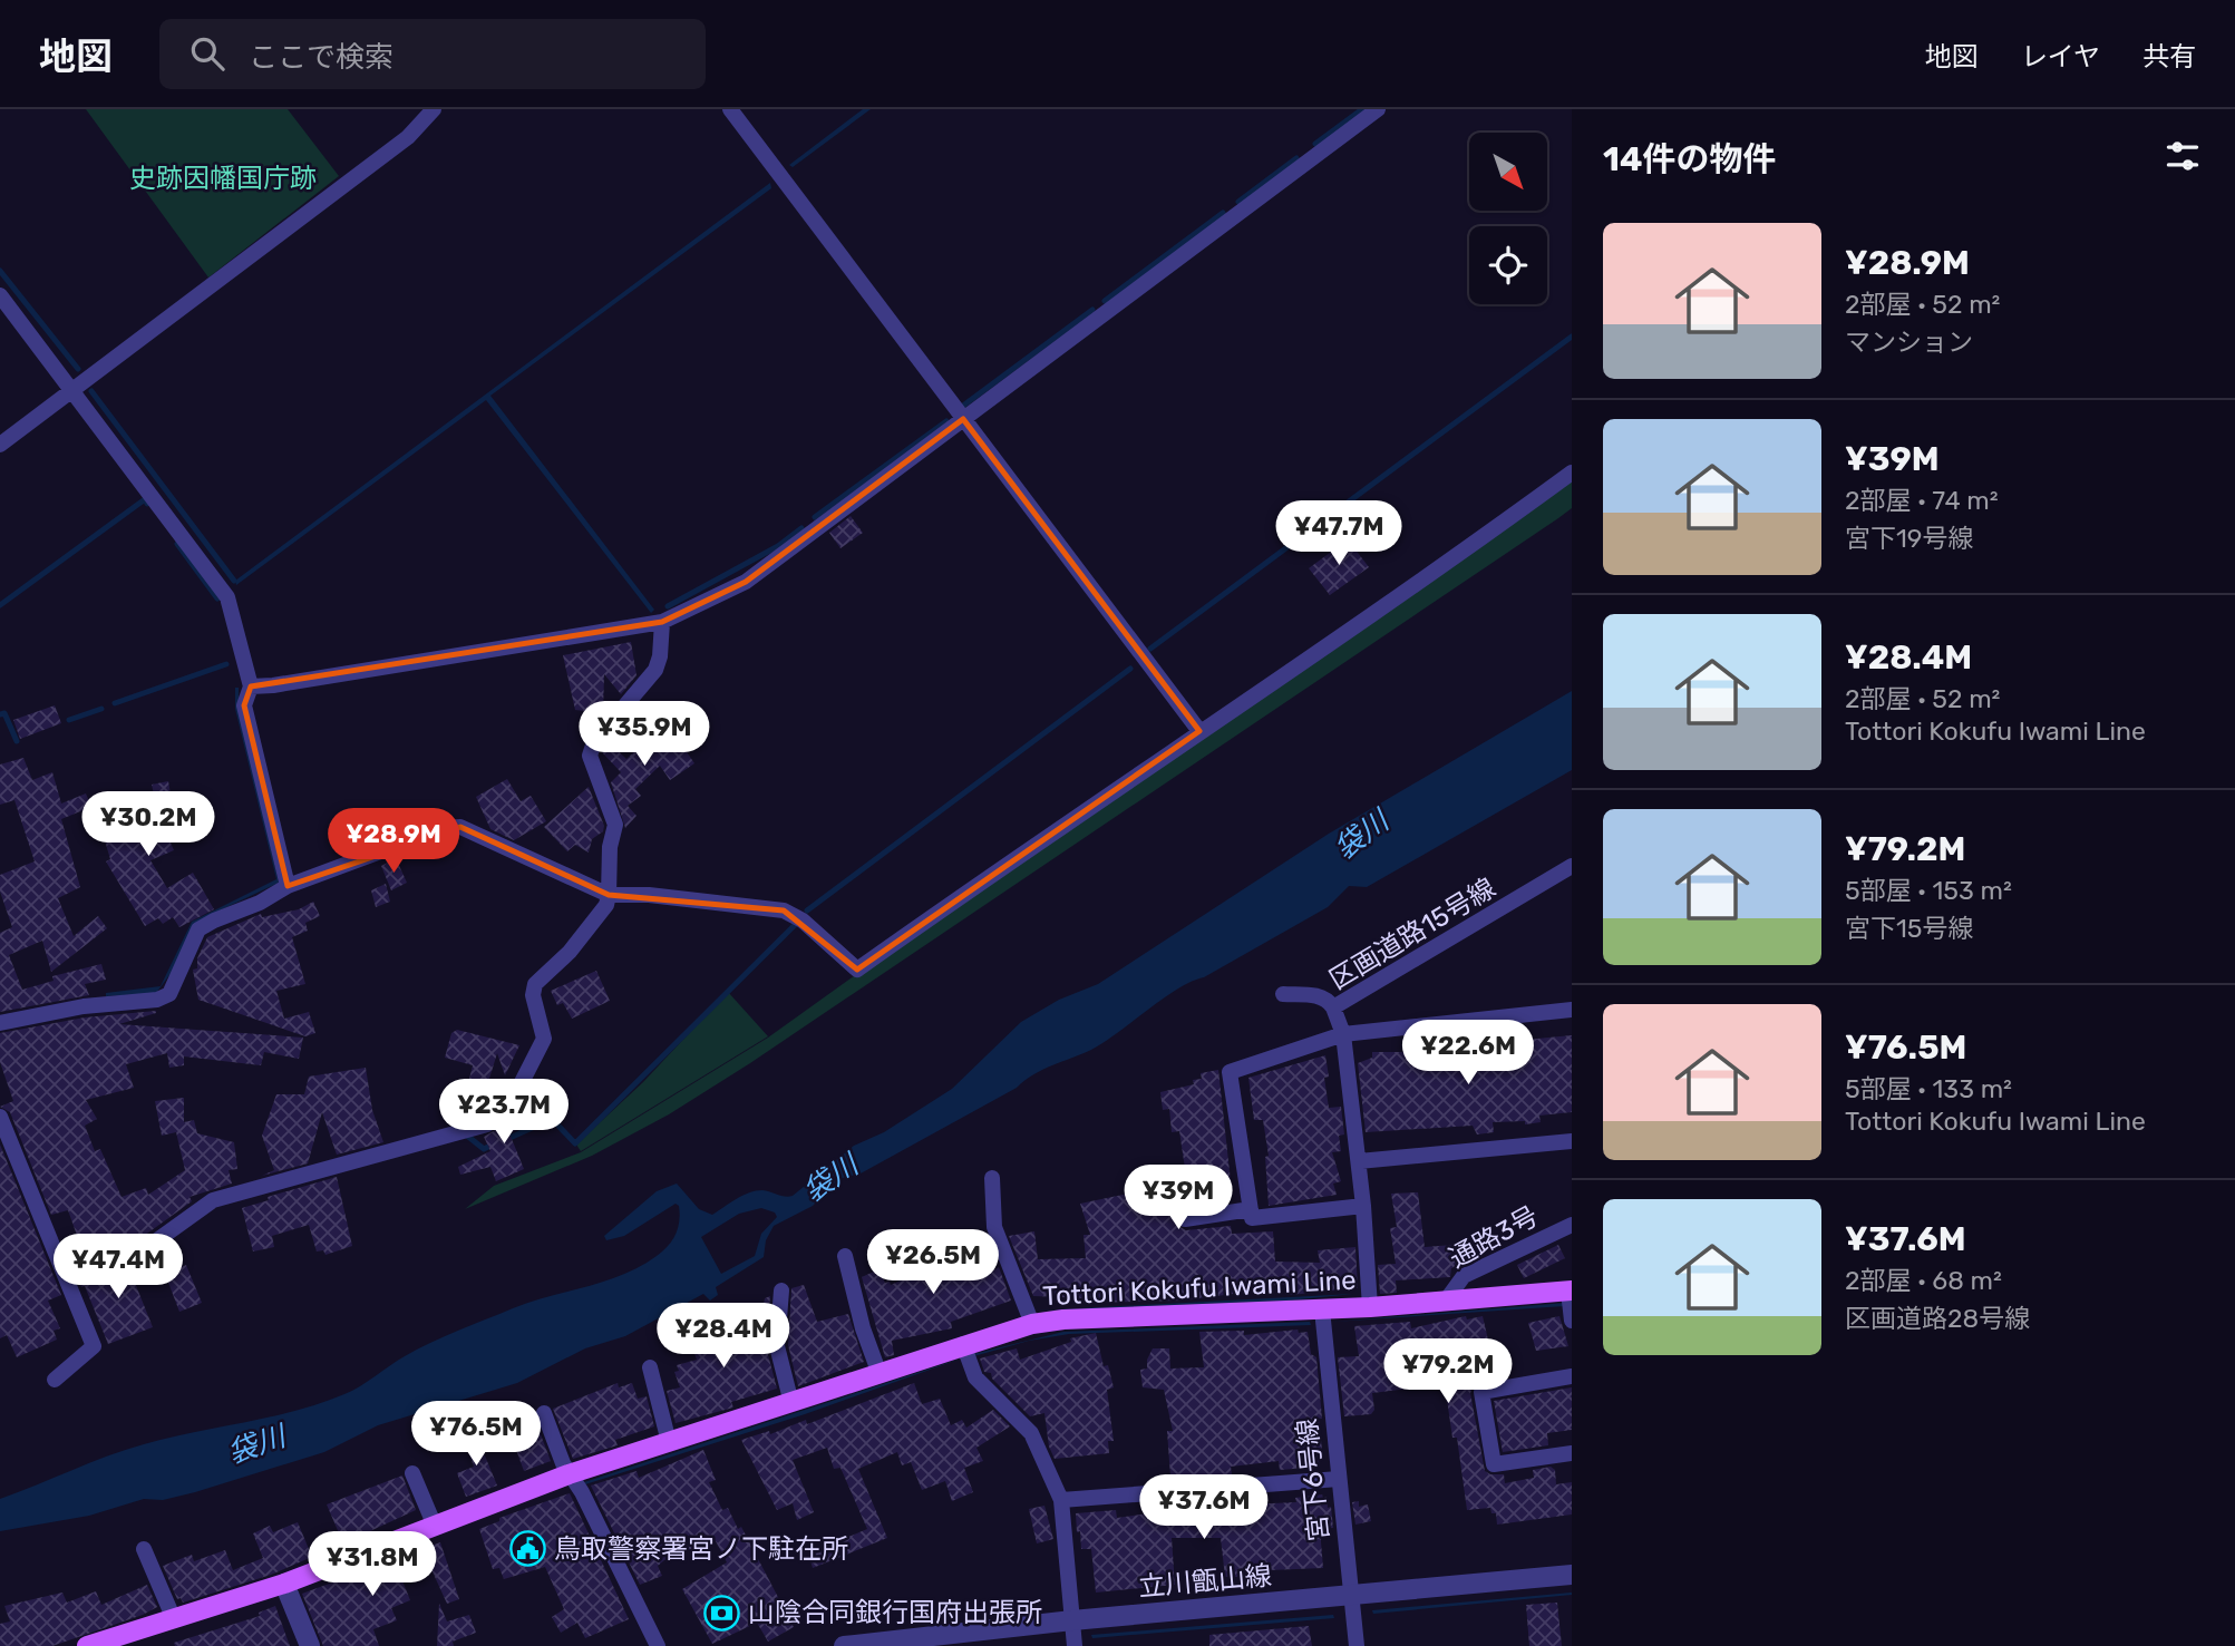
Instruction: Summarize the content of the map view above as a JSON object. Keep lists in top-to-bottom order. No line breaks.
{"streets":{"main road":["Tottori Kokufu Iwami Line"],"street":["区画道路15号線","通路3号","宮下6号線","立川甑山線"]},"crossings":[["区画道路15号線","Tottori Kokufu Iwami Line"],["通路3号","Tottori Kokufu Iwami Line"],["Tottori Kokufu Iwami Line","宮下6号線"],["宮下6号線","立川甑山線"]],"water":["袋川"],"parks":["史跡因幡国庁跡"],"places":{"public building":["鳥取警察署宮ノ下駐在所"],"bank":["山陰合同銀行国府出張所"]},"north":"bottom right","page":{"header":"地図","search":"ここで検索","nav":["地図","レイヤ","共有"],"heading":"14件の物件","list":[{"name":"¥28.9M","note":"2部屋 · 52 m² · マンション"},{"name":"¥39M","note":"2部屋 · 74 m² · 宮下19号線"},{"name":"¥28.4M","note":"2部屋 · 52 m² · Tottori Kokufu Iwami Line"},{"name":"¥79.2M","note":"5部屋 · 153 m² · 宮下15号線"},{"name":"¥76.5M","note":"5部屋 · 133 m² · Tottori Kokufu Iwami Line"},{"name":"¥37.6M","note":"2部屋 · 68 m² · 区画道路28号線"}],"price":["¥47.7M","¥35.9M","¥30.2M","¥28.9M","¥22.6M","¥23.7M","¥39M","¥26.5M","¥47.4M","¥28.4M","¥79.2M","¥76.5M","¥37.6M","¥31.8M"]}}
